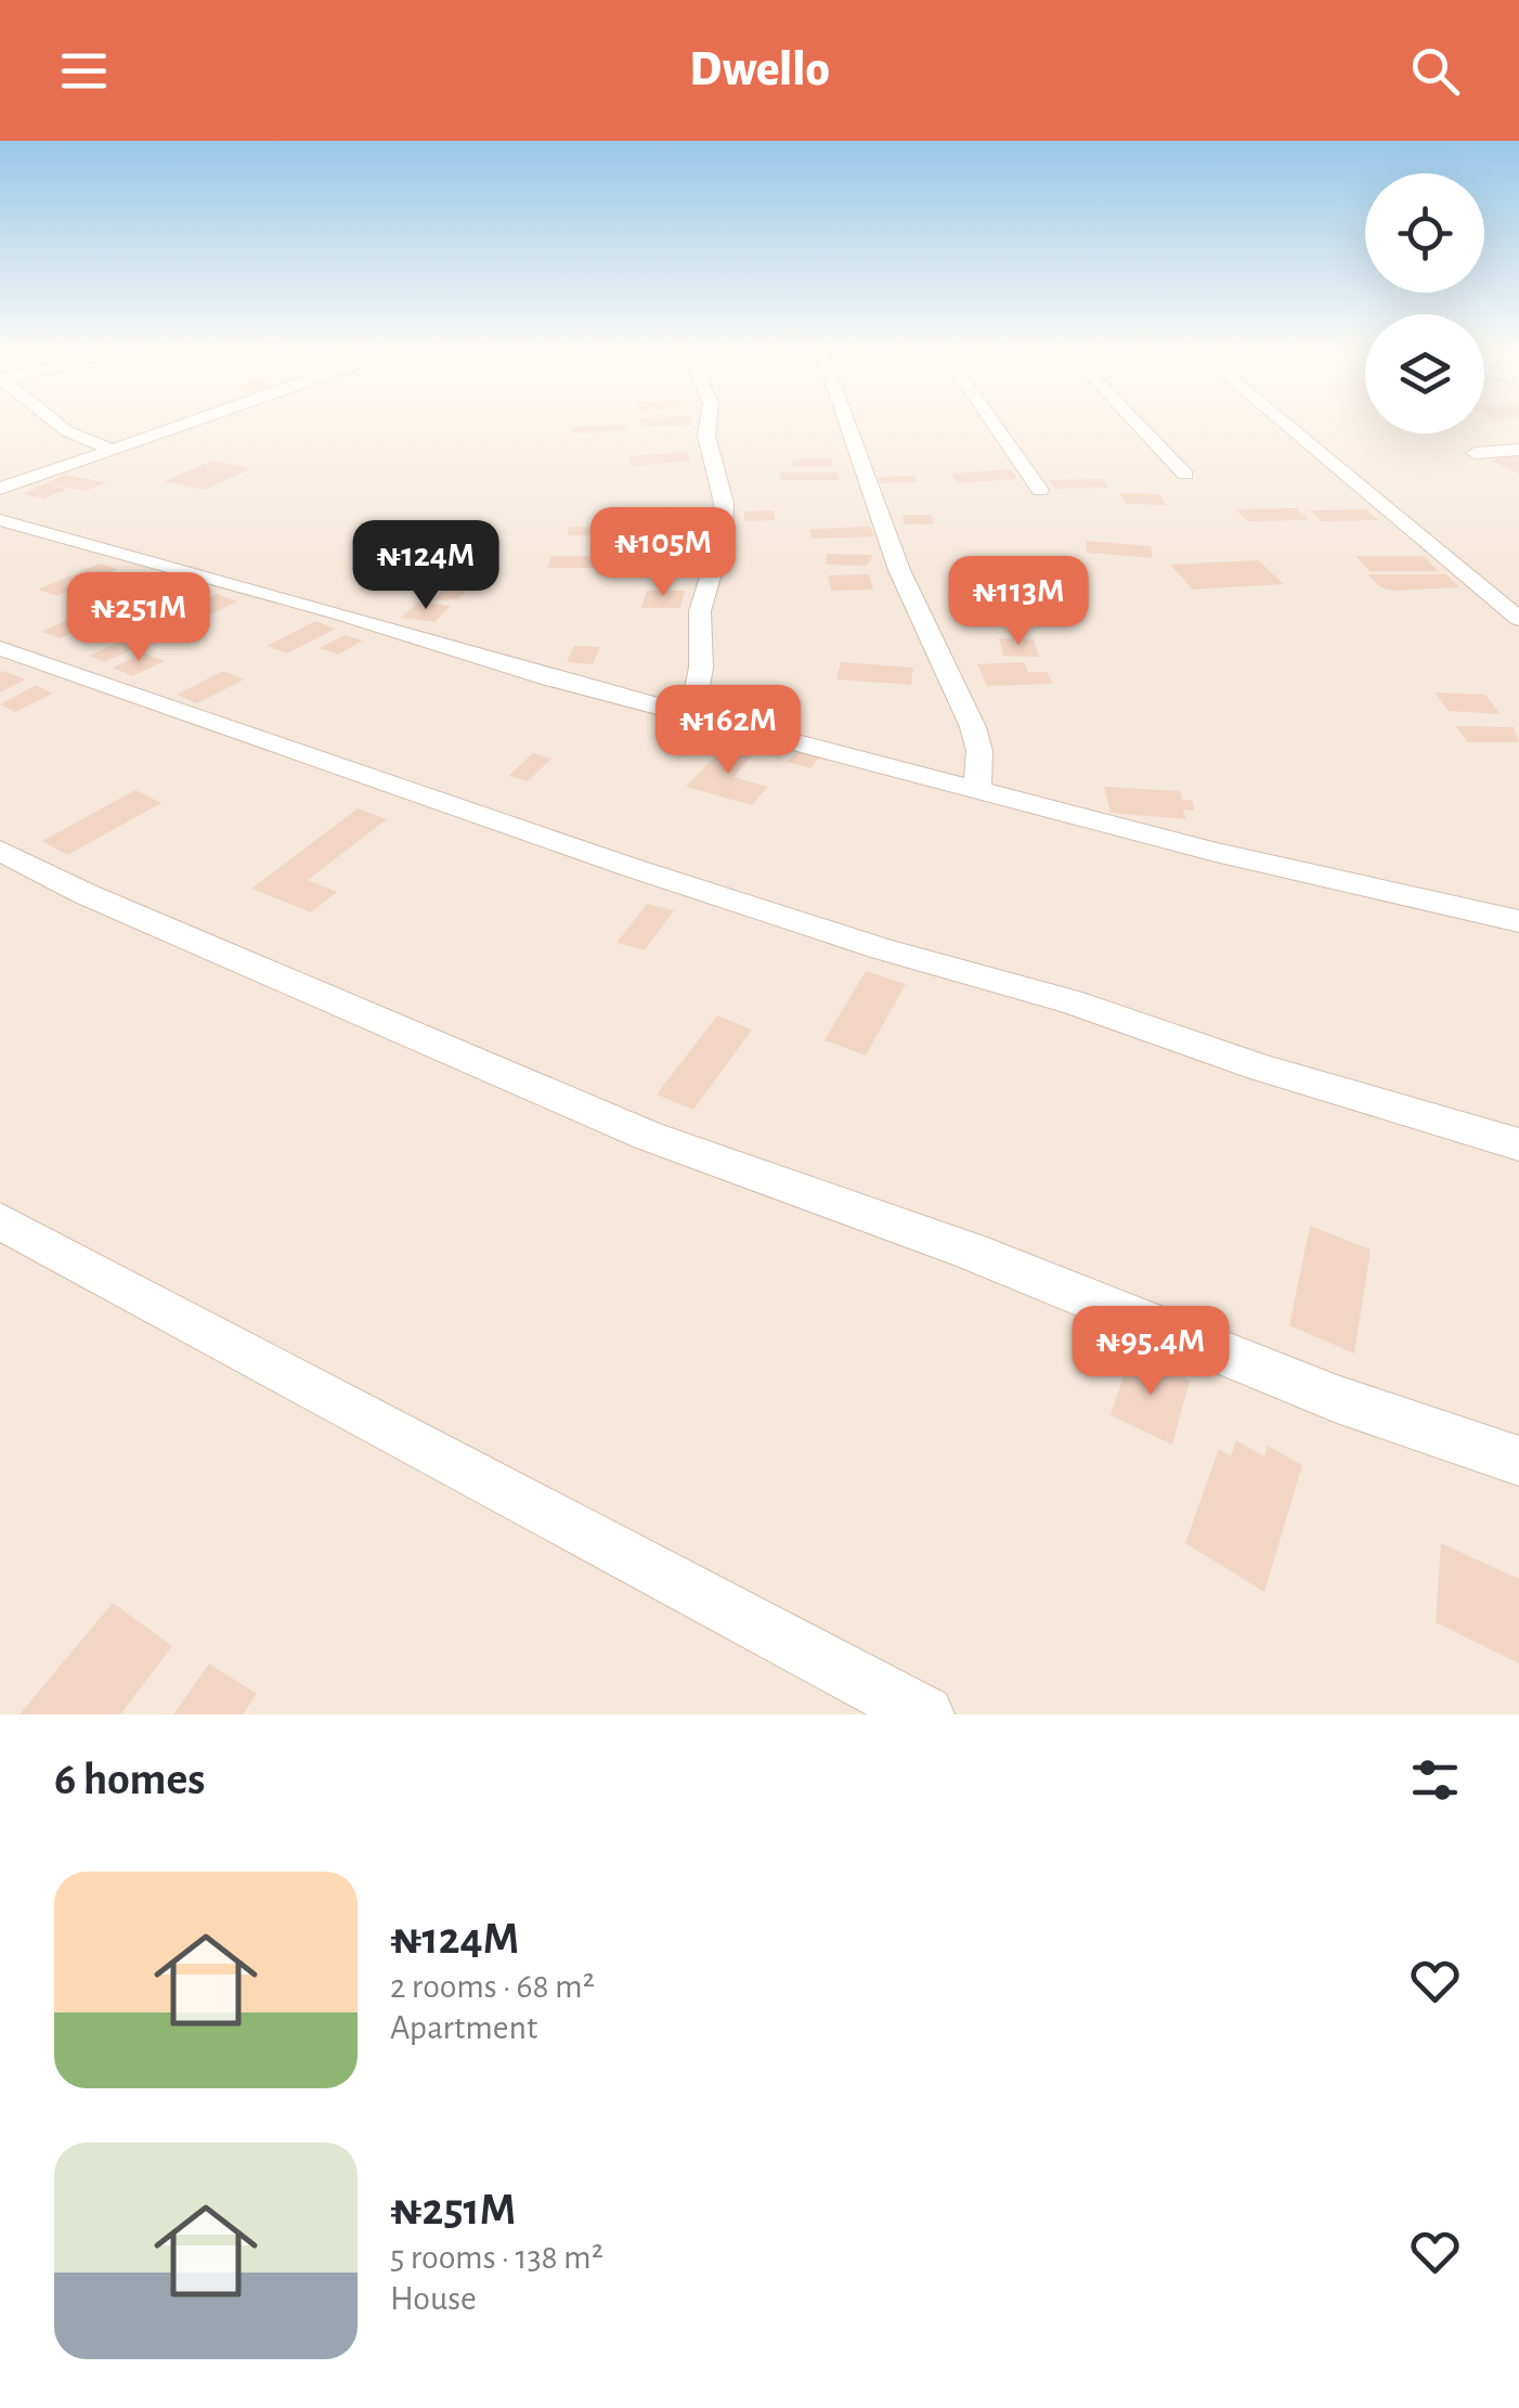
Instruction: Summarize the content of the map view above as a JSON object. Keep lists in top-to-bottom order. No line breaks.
{"page":{"header":"Dwello","price":["₦105M","₦124M","₦113M","₦251M","₦162M","₦95.4M"],"heading":"6 homes","list":[{"name":"₦124M","note":"2 rooms · 68 m² · Apartment"},{"name":"₦251M","note":"5 rooms · 138 m² · House"}]}}
